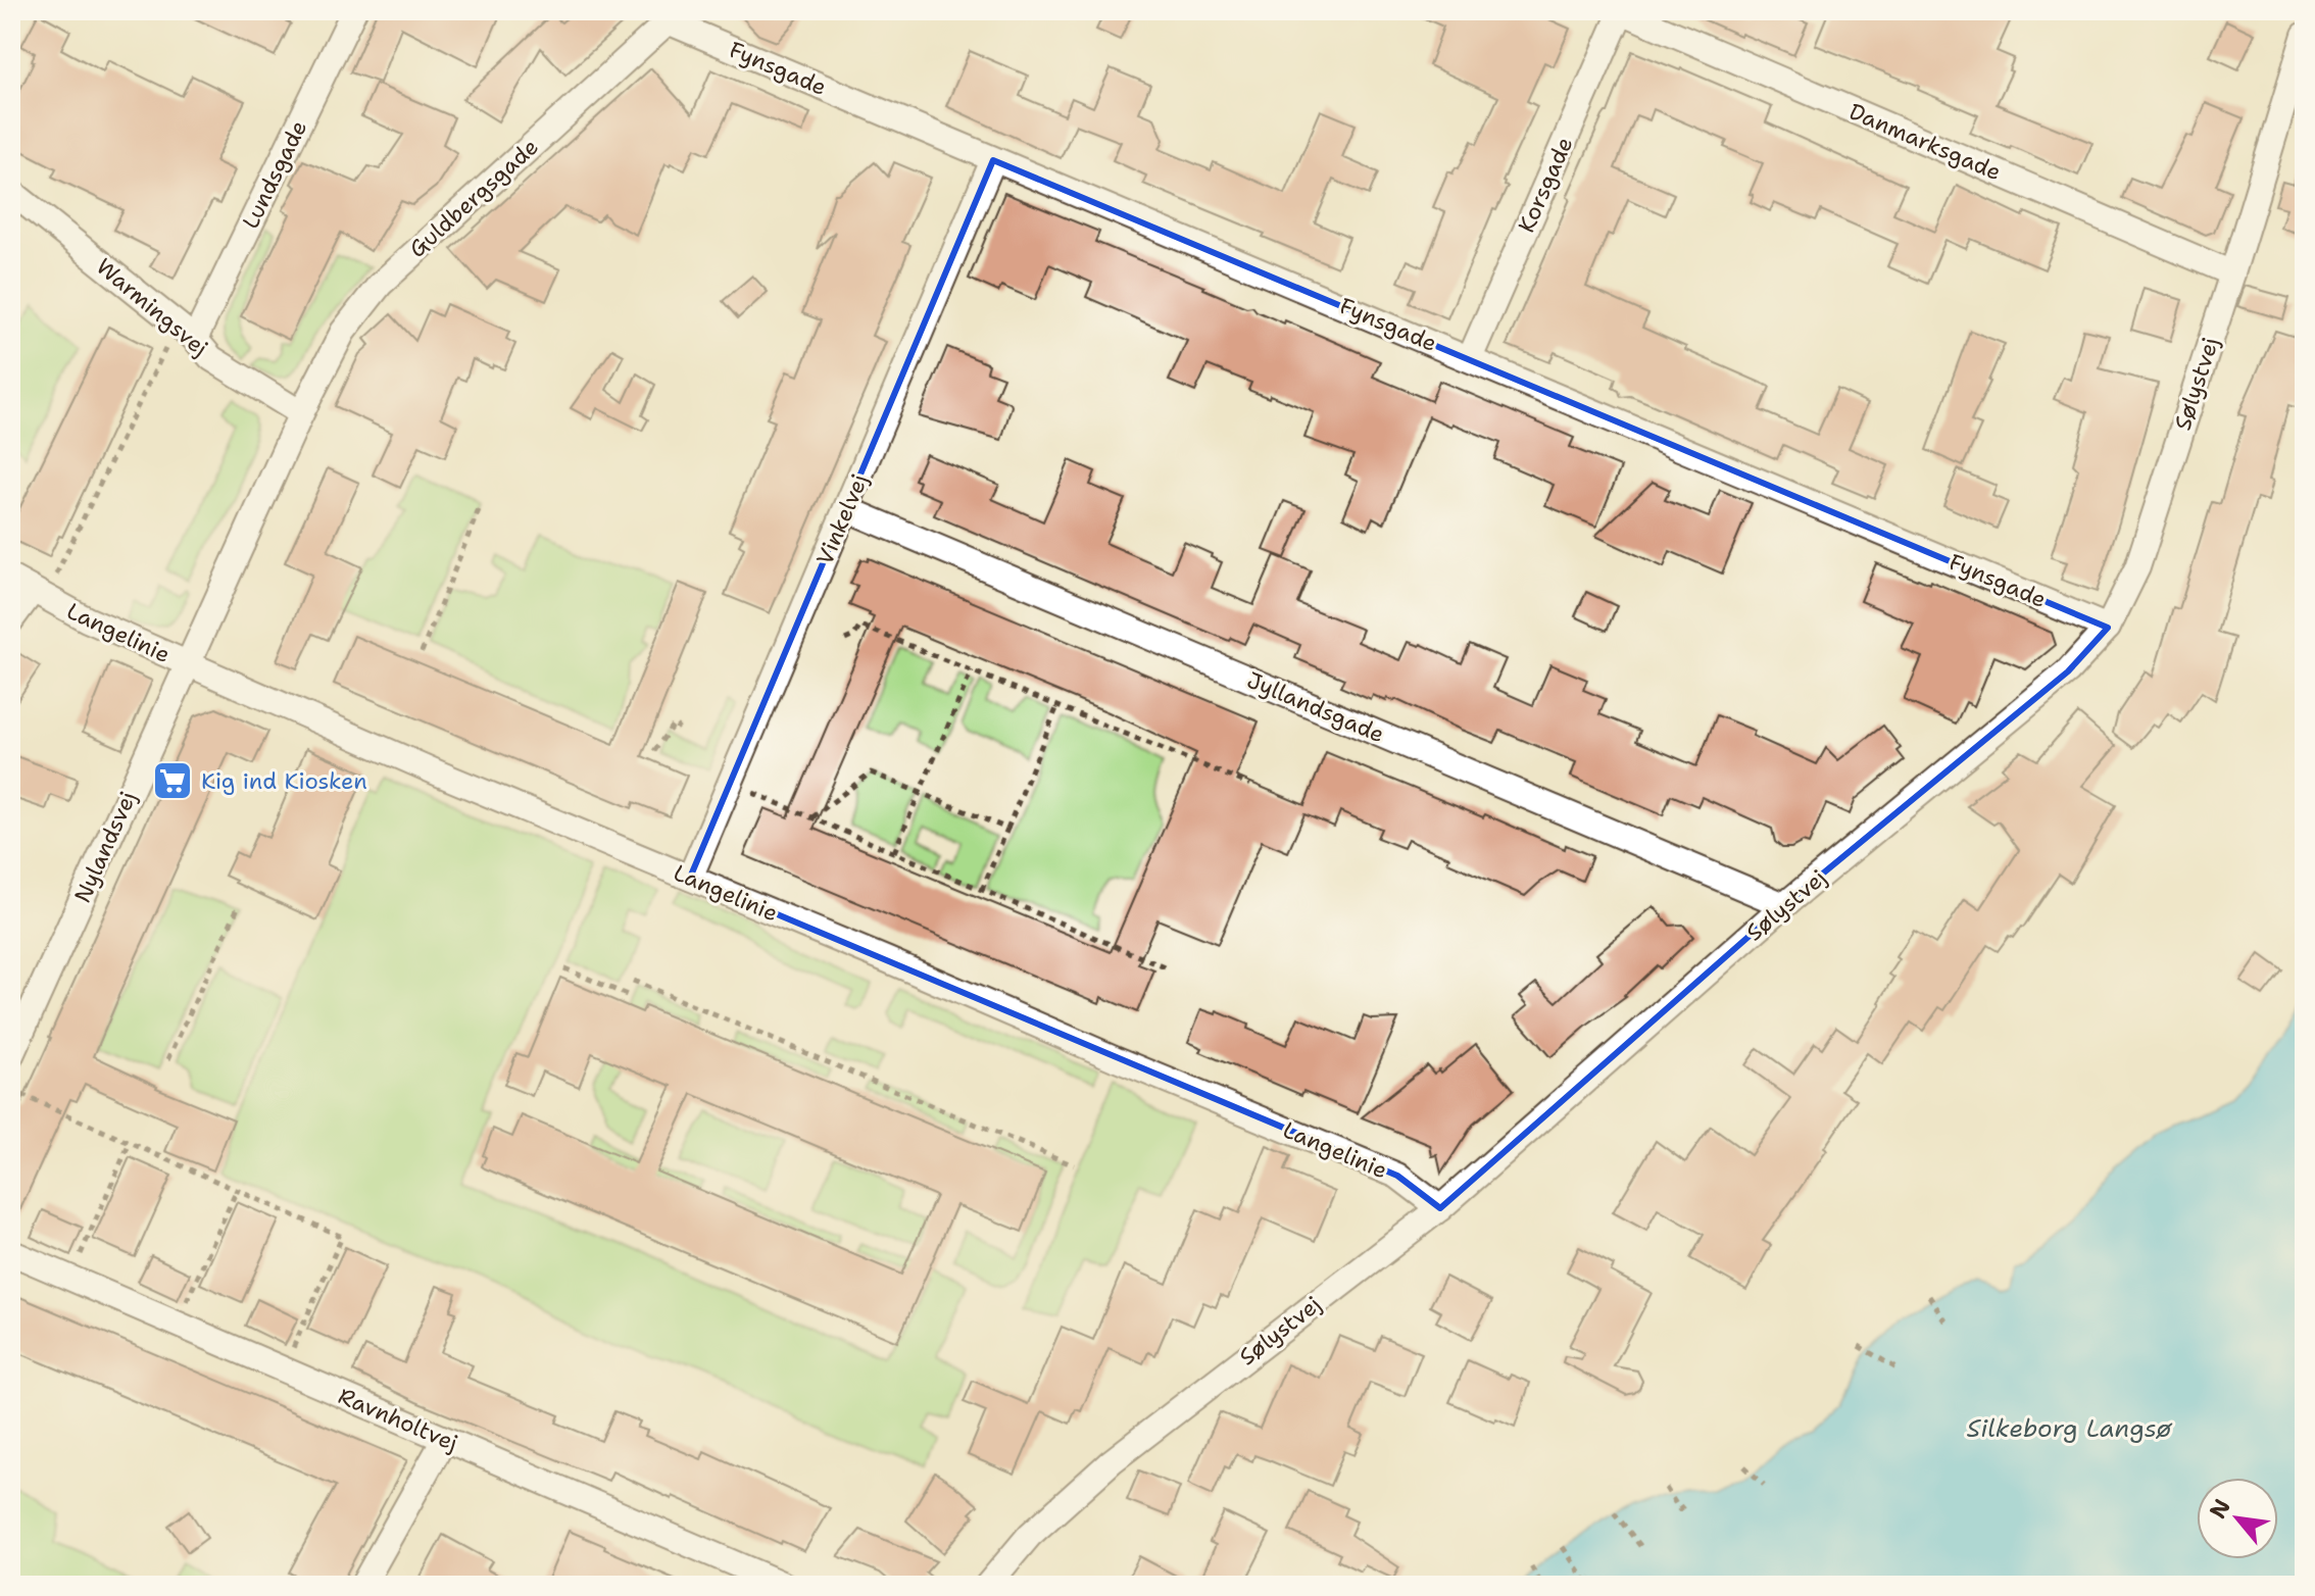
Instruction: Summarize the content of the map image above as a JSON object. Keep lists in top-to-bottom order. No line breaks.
{"streets":{"street":["Fynsgade","Danmarksgade","Lundsgade","Korsgade","Guldbergsgade","Warmingsvej","Sølystvej","Vinkelvej","Langelinie","Jyllandsgade","Nylandsvej","Ravnholtvej"]},"crossings":[["Fynsgade","Korsgade"],["Fynsgade","Guldbergsgade"],["Fynsgade","Sølystvej"],["Fynsgade","Vinkelvej"],["Danmarksgade","Korsgade"],["Danmarksgade","Sølystvej"],["Lundsgade","Warmingsvej"],["Guldbergsgade","Warmingsvej"],["Guldbergsgade","Nylandsvej"],["Warmingsvej","Nylandsvej"],["Sølystvej","Langelinie"],["Sølystvej","Jyllandsgade"],["Vinkelvej","Langelinie"],["Vinkelvej","Jyllandsgade"],["Langelinie","Nylandsvej"]],"water":["Silkeborg Langsø"],"places":{"supermarket":["Kig ind Kiosken"]},"north":"top left"}
